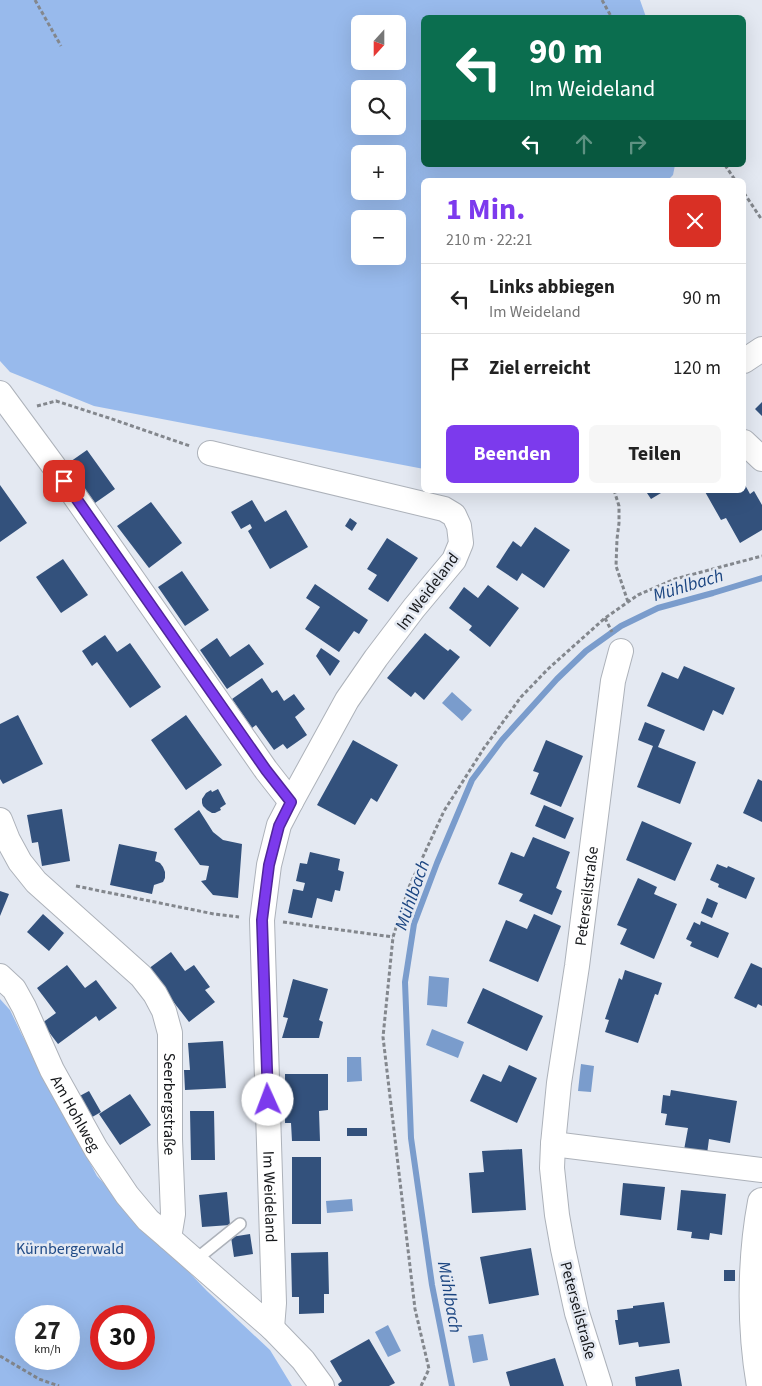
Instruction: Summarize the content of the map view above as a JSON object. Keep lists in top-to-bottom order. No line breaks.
{"streets":{"street":["Im Weideland","Peterseilstraße","Seerbergstraße","Am Hohlweg"]},"crossings":[["Seerbergstraße","Am Hohlweg"]],"water":["Mühlbach"],"parks":["Kürnbergerwald"],"north":"bottom","page":{"map_buttons":["+","−"],"turn":["90 m","Im Weideland"],"heading":["1 Min.","210 m · 22:21"],"list":[{"name":"Links abbiegen","note":"Im Weideland","value":"90 m"},{"name":"Ziel erreicht","value":"120 m"}],"buttons":["Beenden","Teilen"],"speed":"27 km/h","limit":"30"}}
